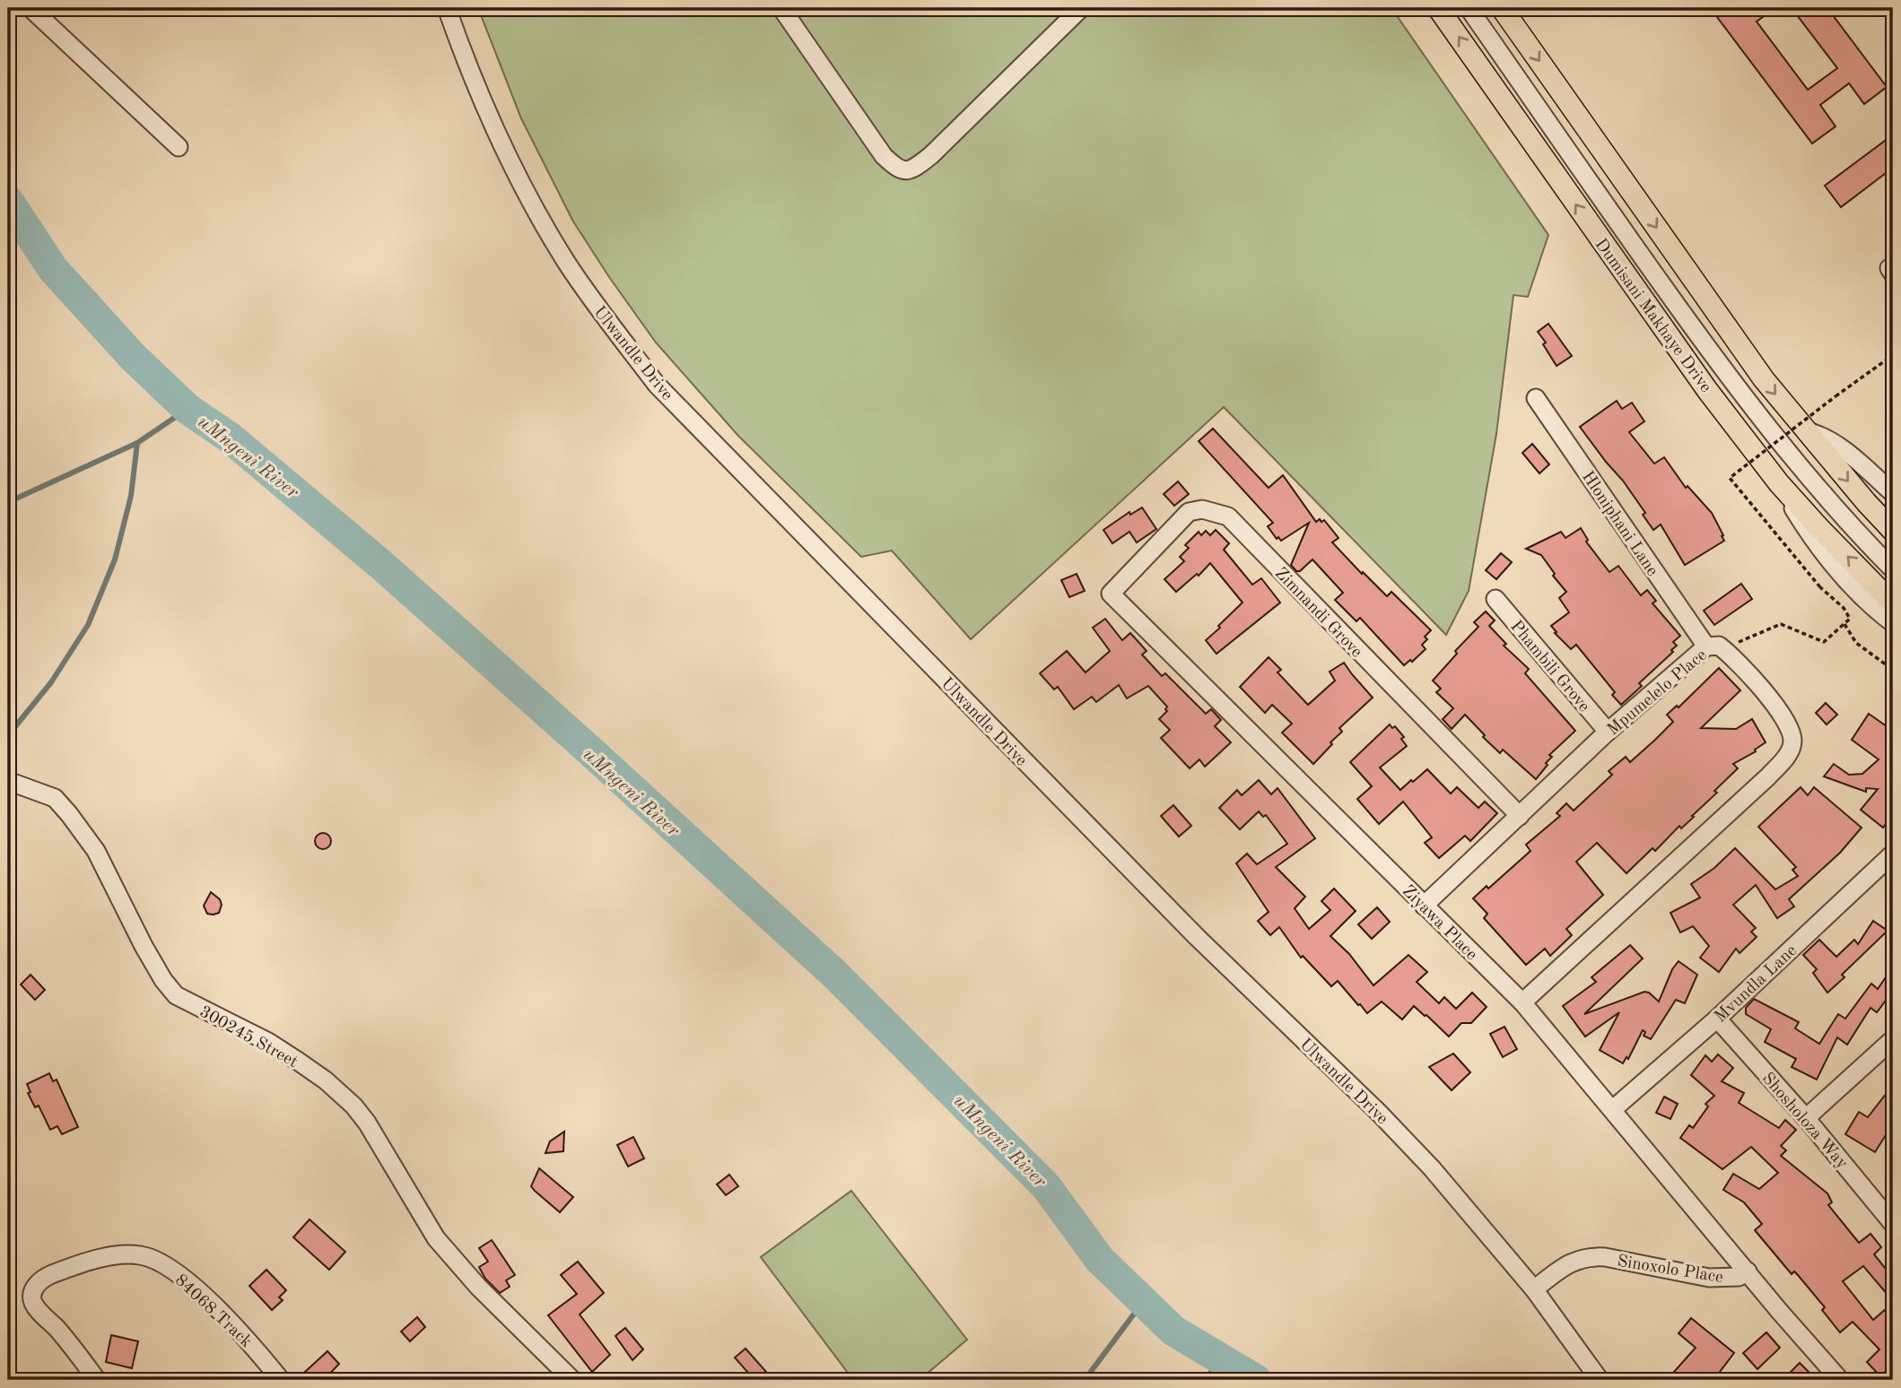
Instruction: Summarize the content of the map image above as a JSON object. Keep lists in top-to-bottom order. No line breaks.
{"streets":{"main road":["Dumisani Makhaye Drive"],"street":["Ulwandle Drive","Hloniphani Lane","Zimnandi Grove","Phambili Grove","Mpumelelo Place","Ziyawa Place","Mvundla Lane","300245 Street","Shosholoza Way","Sinoxolo Place","84068 Track"]},"crossings":[["Ulwandle Drive","Sinoxolo Place"],["Hloniphani Lane","Mpumelelo Place"],["Zimnandi Grove","Mpumelelo Place"],["Zimnandi Grove","Ziyawa Place"],["Phambili Grove","Mpumelelo Place"],["Mpumelelo Place","Ziyawa Place"],["Ziyawa Place","Mvundla Lane"],["Ziyawa Place","Sinoxolo Place"],["Mvundla Lane","Shosholoza Way"]],"water":["uMngeni River"]}
